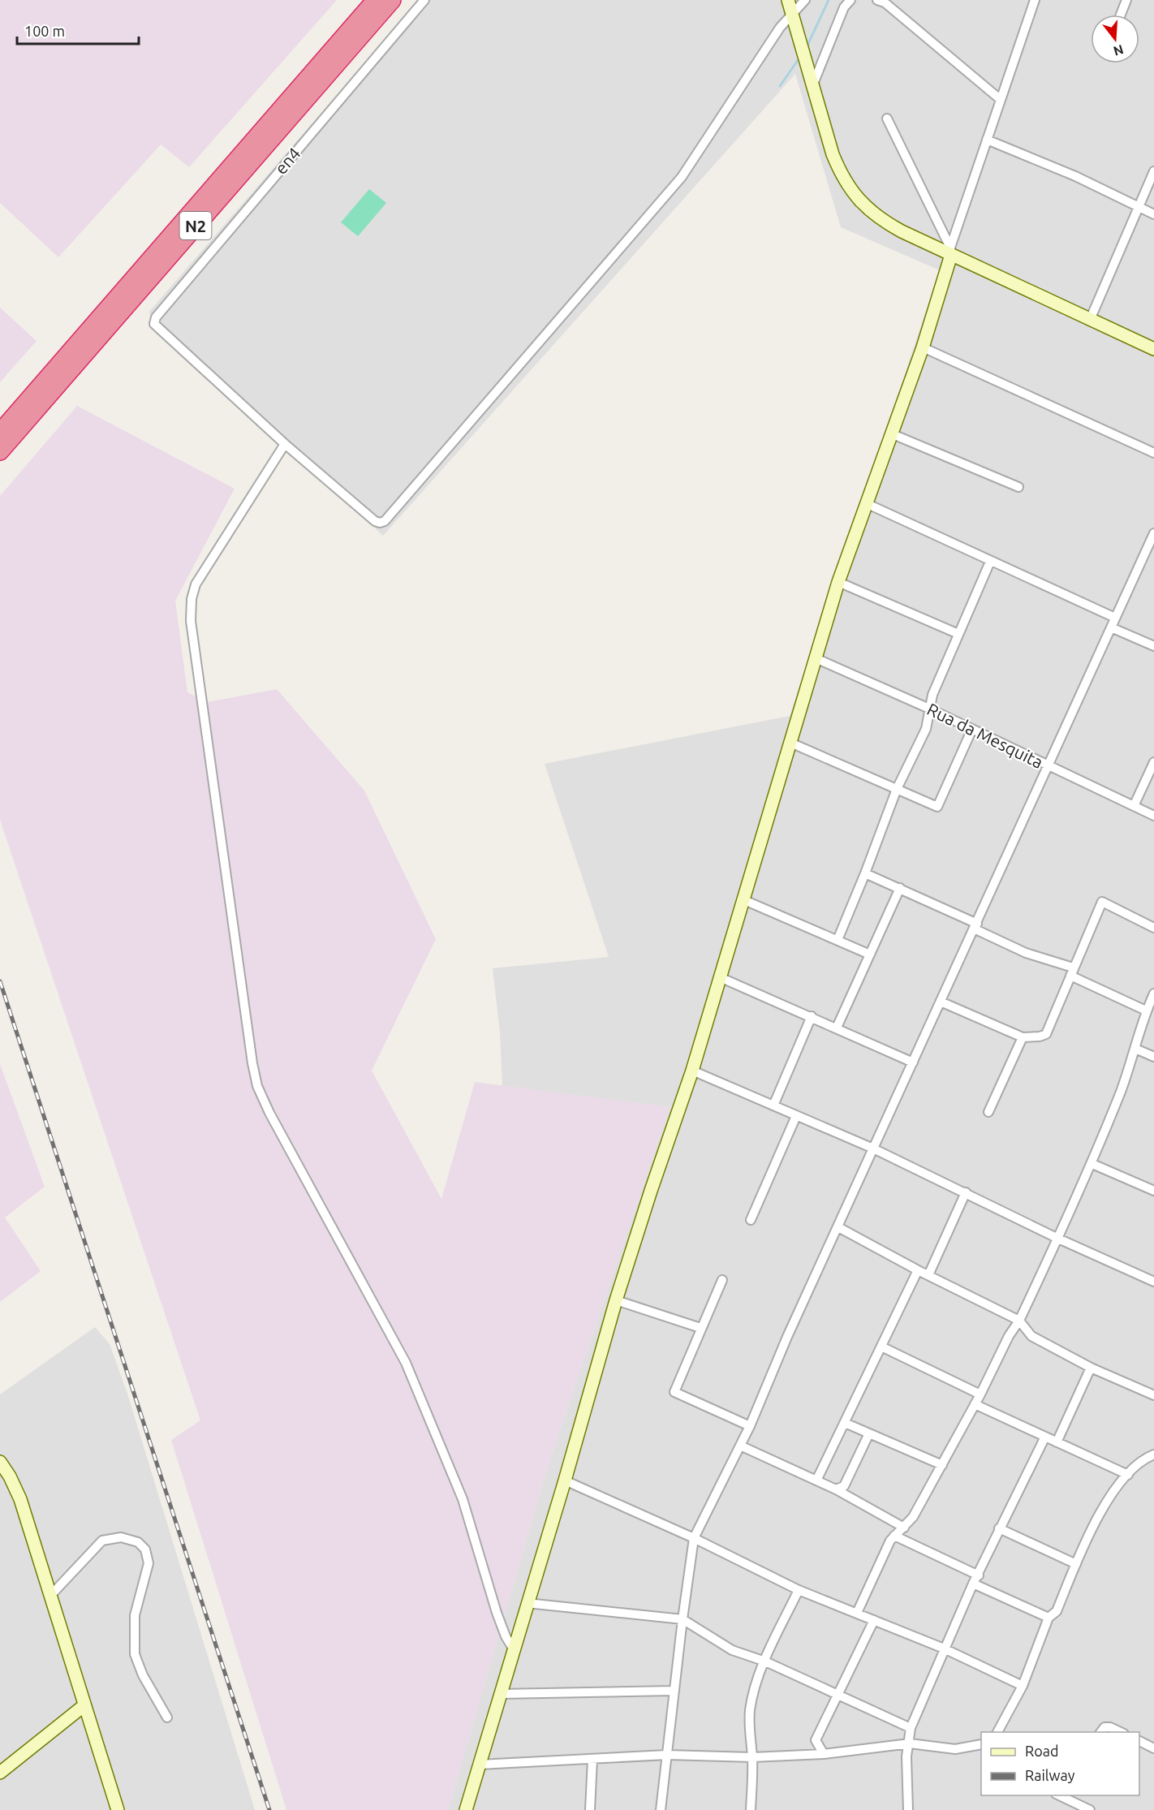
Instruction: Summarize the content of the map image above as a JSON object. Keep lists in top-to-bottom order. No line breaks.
{"streets":{"highway":["N2"],"street":["en4","Rua da Mesquita"]},"legend":["Road","Railway"],"scale_bar":"100 m","north":"bottom"}
